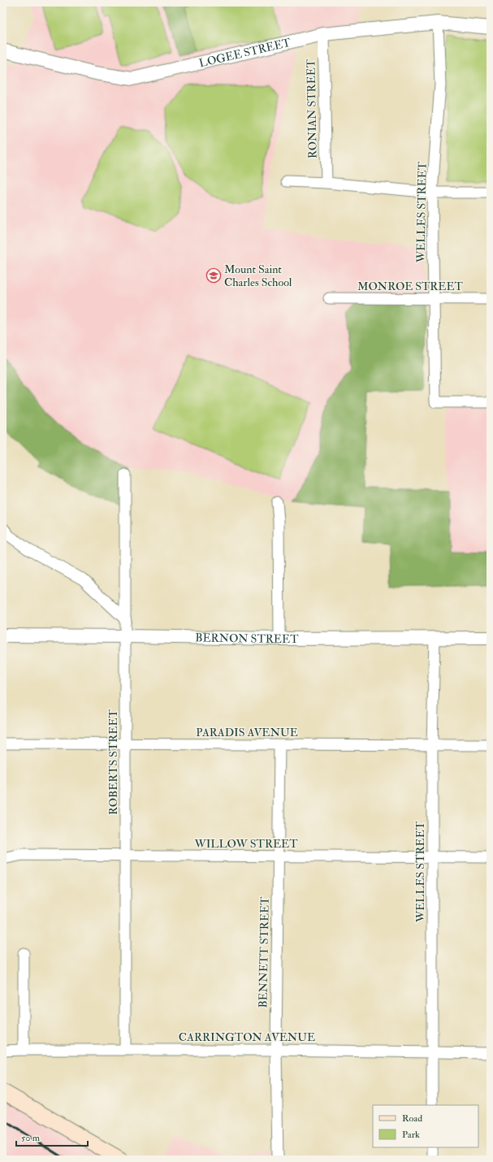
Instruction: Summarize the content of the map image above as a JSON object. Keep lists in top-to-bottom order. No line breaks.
{"streets":{"street":["LOGEE STREET","RONIAN STREET","WELLES STREET","MONROE STREET","BERNON STREET","PARADIS AVENUE","ROBERTS STREET","WILLOW STREET","BENNETT STREET","CARRINGTON AVENUE"]},"crossings":[["LOGEE STREET","RONIAN STREET"],["LOGEE STREET","WELLES STREET"],["WELLES STREET","MONROE STREET"],["WELLES STREET","BERNON STREET"],["WELLES STREET","PARADIS AVENUE"],["WELLES STREET","WILLOW STREET"],["WELLES STREET","CARRINGTON AVENUE"],["BERNON STREET","ROBERTS STREET"],["PARADIS AVENUE","ROBERTS STREET"],["PARADIS AVENUE","BENNETT STREET"],["ROBERTS STREET","WILLOW STREET"],["ROBERTS STREET","CARRINGTON AVENUE"],["WILLOW STREET","BENNETT STREET"],["BENNETT STREET","CARRINGTON AVENUE"]],"places":{"school or university":["Mount Saint Charles School"]},"legend":["Road","Park"],"scale_bar":"50 m"}
